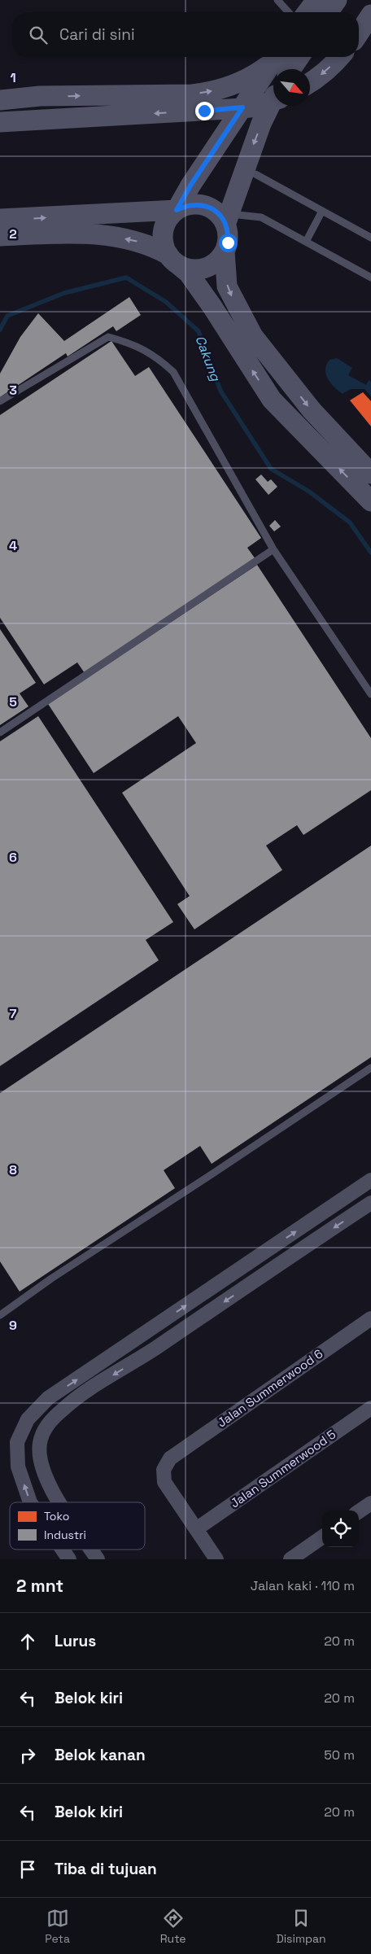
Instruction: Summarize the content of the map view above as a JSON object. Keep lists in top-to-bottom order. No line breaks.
{"streets":{"street":["Jalan Summerwood 6","Jalan Summerwood 5"]},"crossings":[["Jalan Summerwood 6","Jalan Summerwood 5"]],"water":["Cakung"],"legend":["Toko","Industri"],"north":"bottom right","page":{"search":"Cari di sini","heading":["2 mnt","Jalan kaki · 110 m"],"list":[["Lurus","20 m"],["Belok kiri","20 m"],["Belok kanan","50 m"],["Belok kiri","20 m"],"Tiba di tujuan"],"nav":["Peta","Rute","Disimpan"]},"grid":{"rows":["1","2","3","4","5","6","7","8","9"]}}
